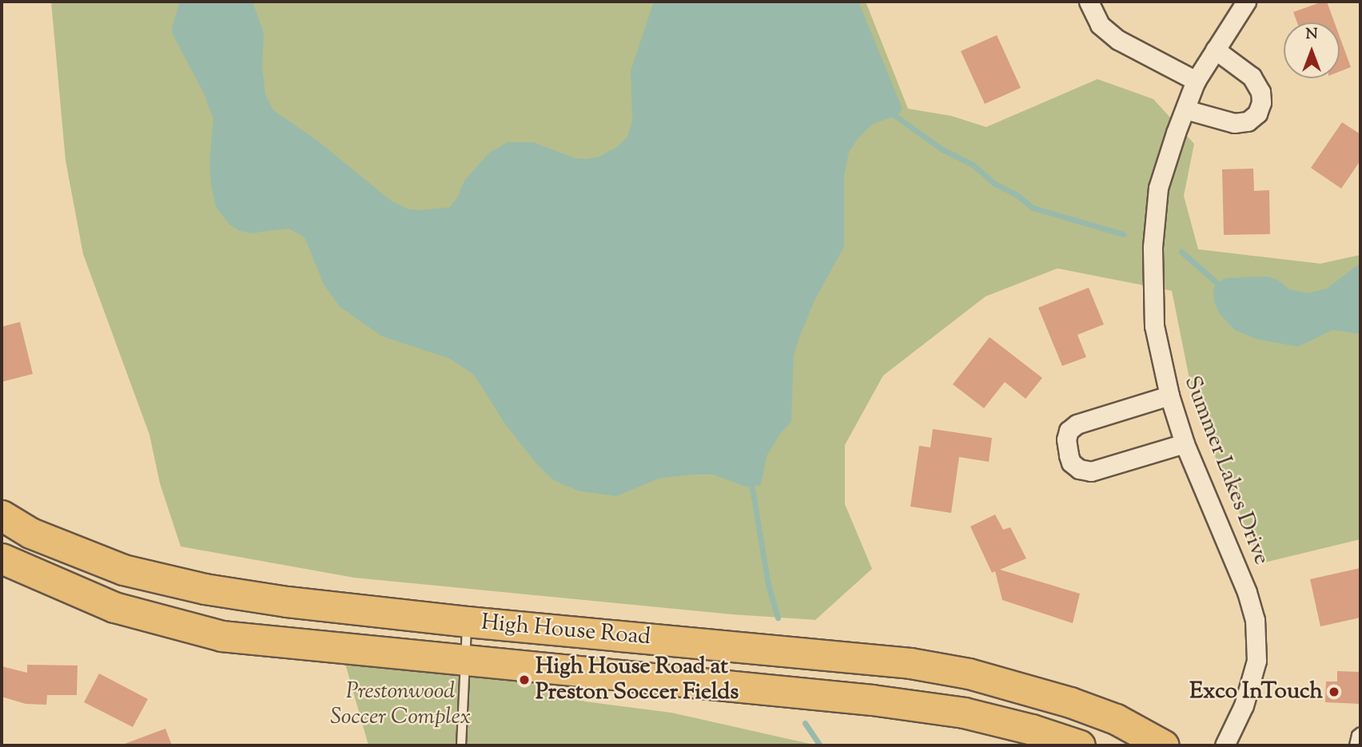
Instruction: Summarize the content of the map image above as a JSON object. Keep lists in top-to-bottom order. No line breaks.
{"streets":{"main road":["High House Road"],"street":["Summer Lakes Drive"]},"parks":["Prestonwood Soccer Complex"],"places":["High House Road at Preston Soccer Fields","Exco InTouch"],"north":"top"}
